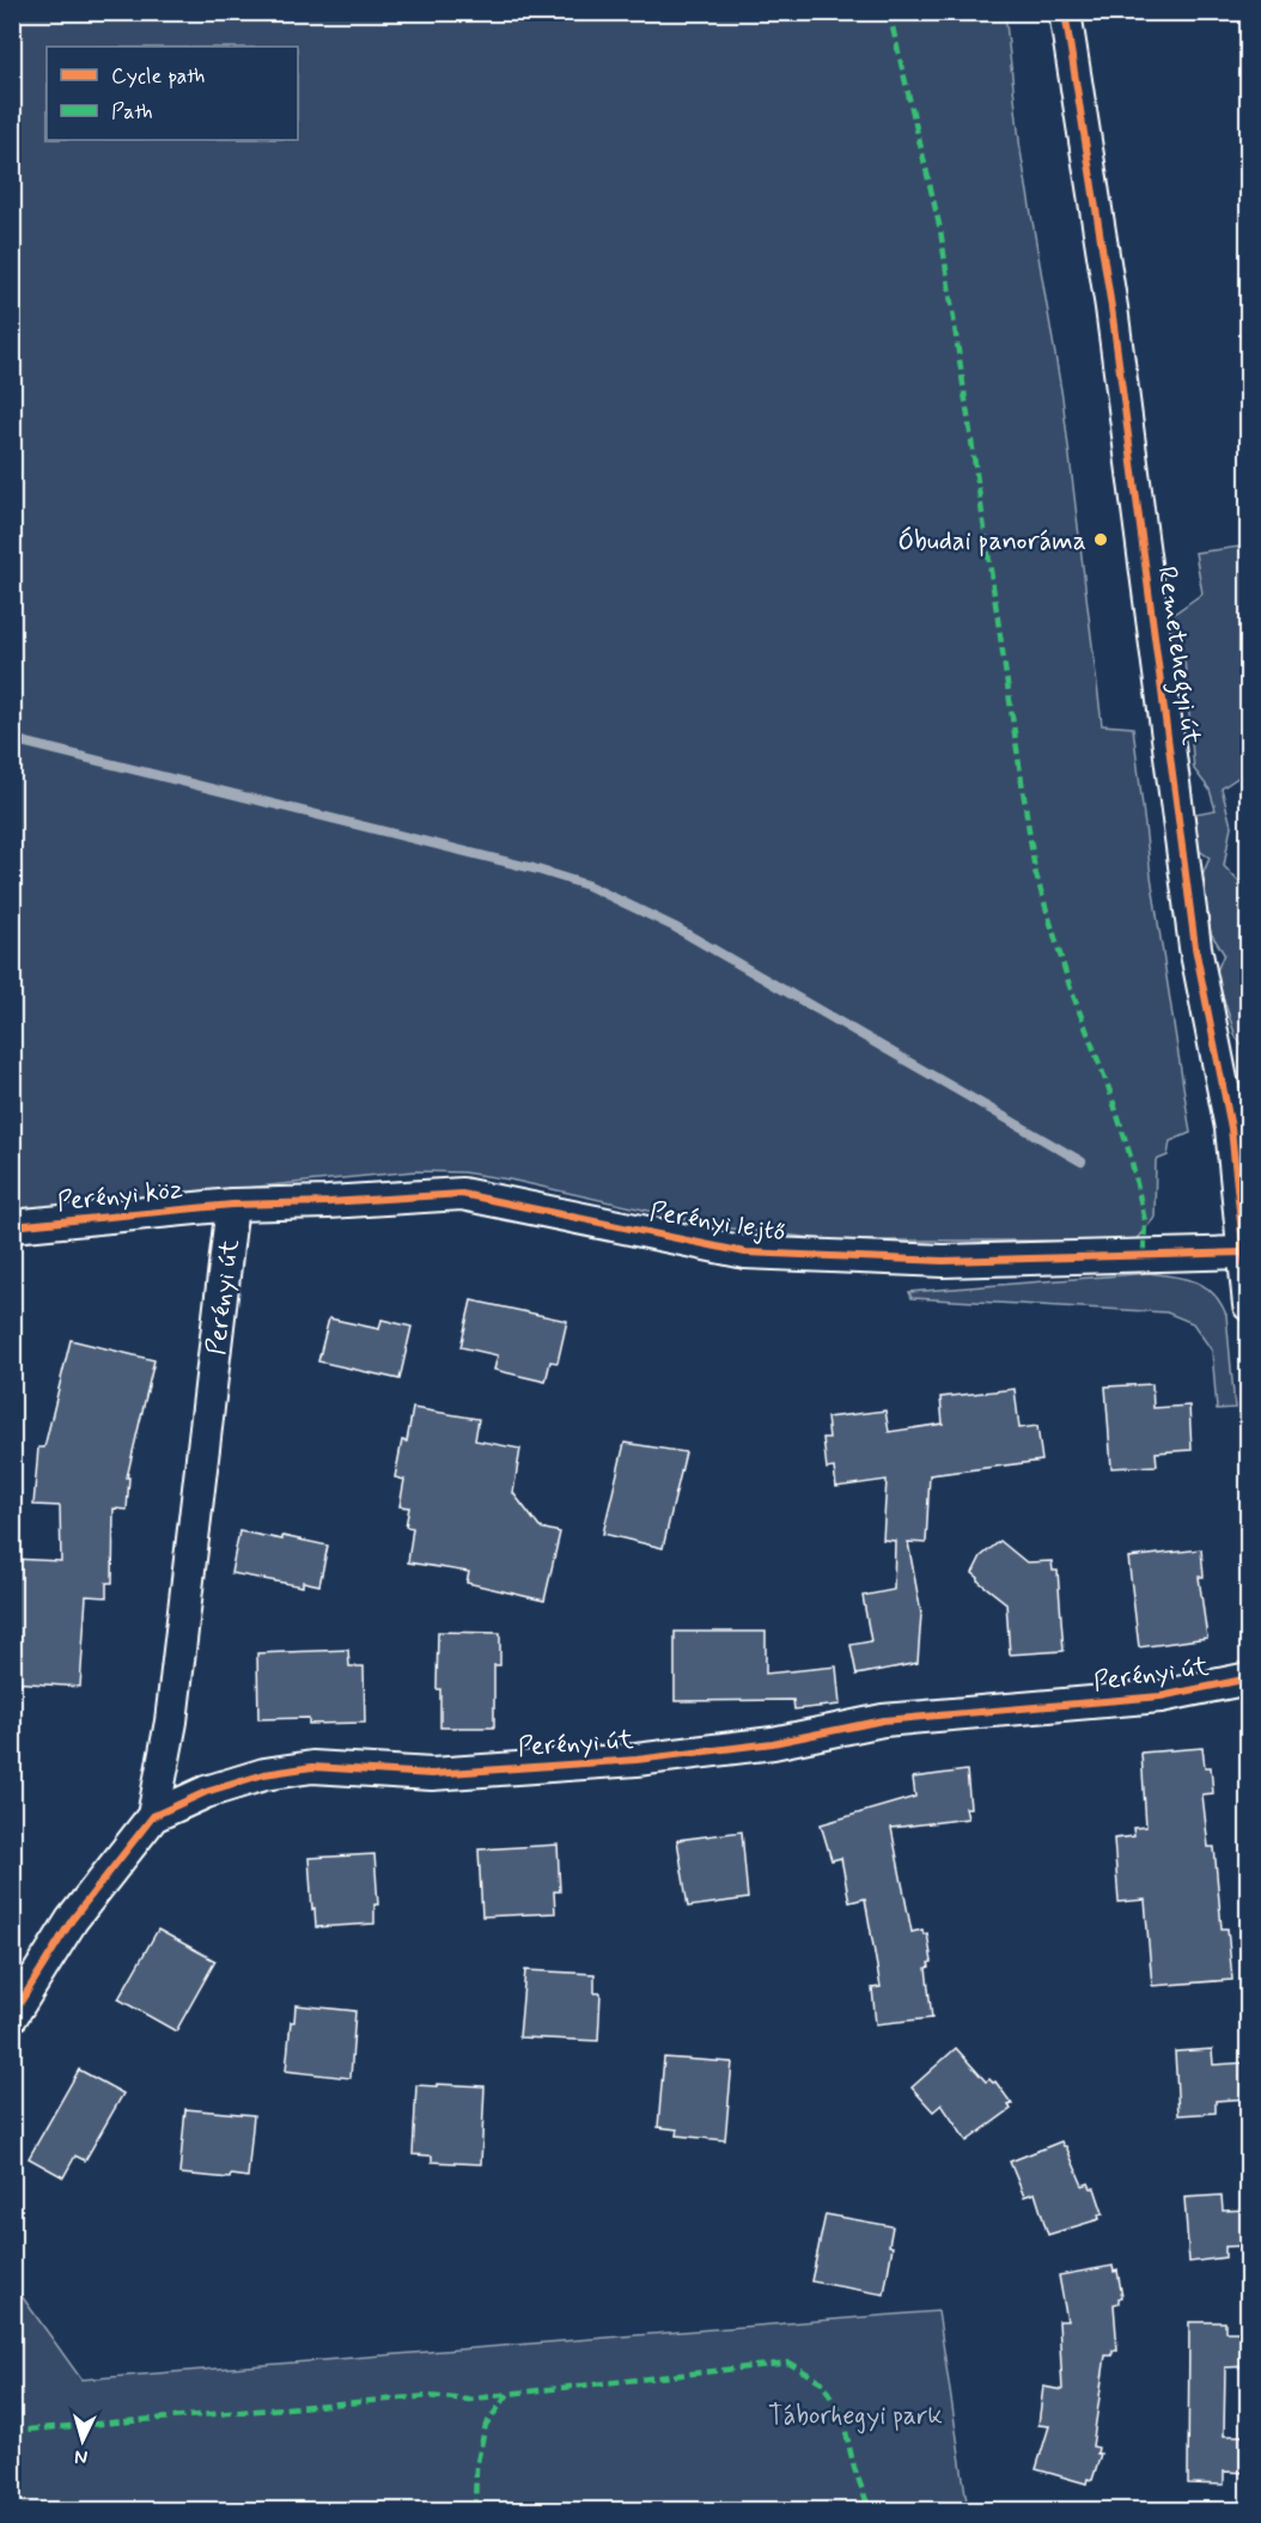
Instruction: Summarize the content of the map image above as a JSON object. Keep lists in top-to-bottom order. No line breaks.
{"streets":{"street":["Remetehegyi út","Perényi köz","Perényi lejtő","Perényi út"]},"crossings":[["Remetehegyi út","Perényi lejtő"],["Perényi köz","Perényi lejtő"],["Perényi köz","Perényi út"],["Perényi lejtő","Perényi út"]],"parks":["Táborhegyi park"],"places":["Óbudai panoráma"],"legend":["Cycle path","Path"],"north":"bottom"}
